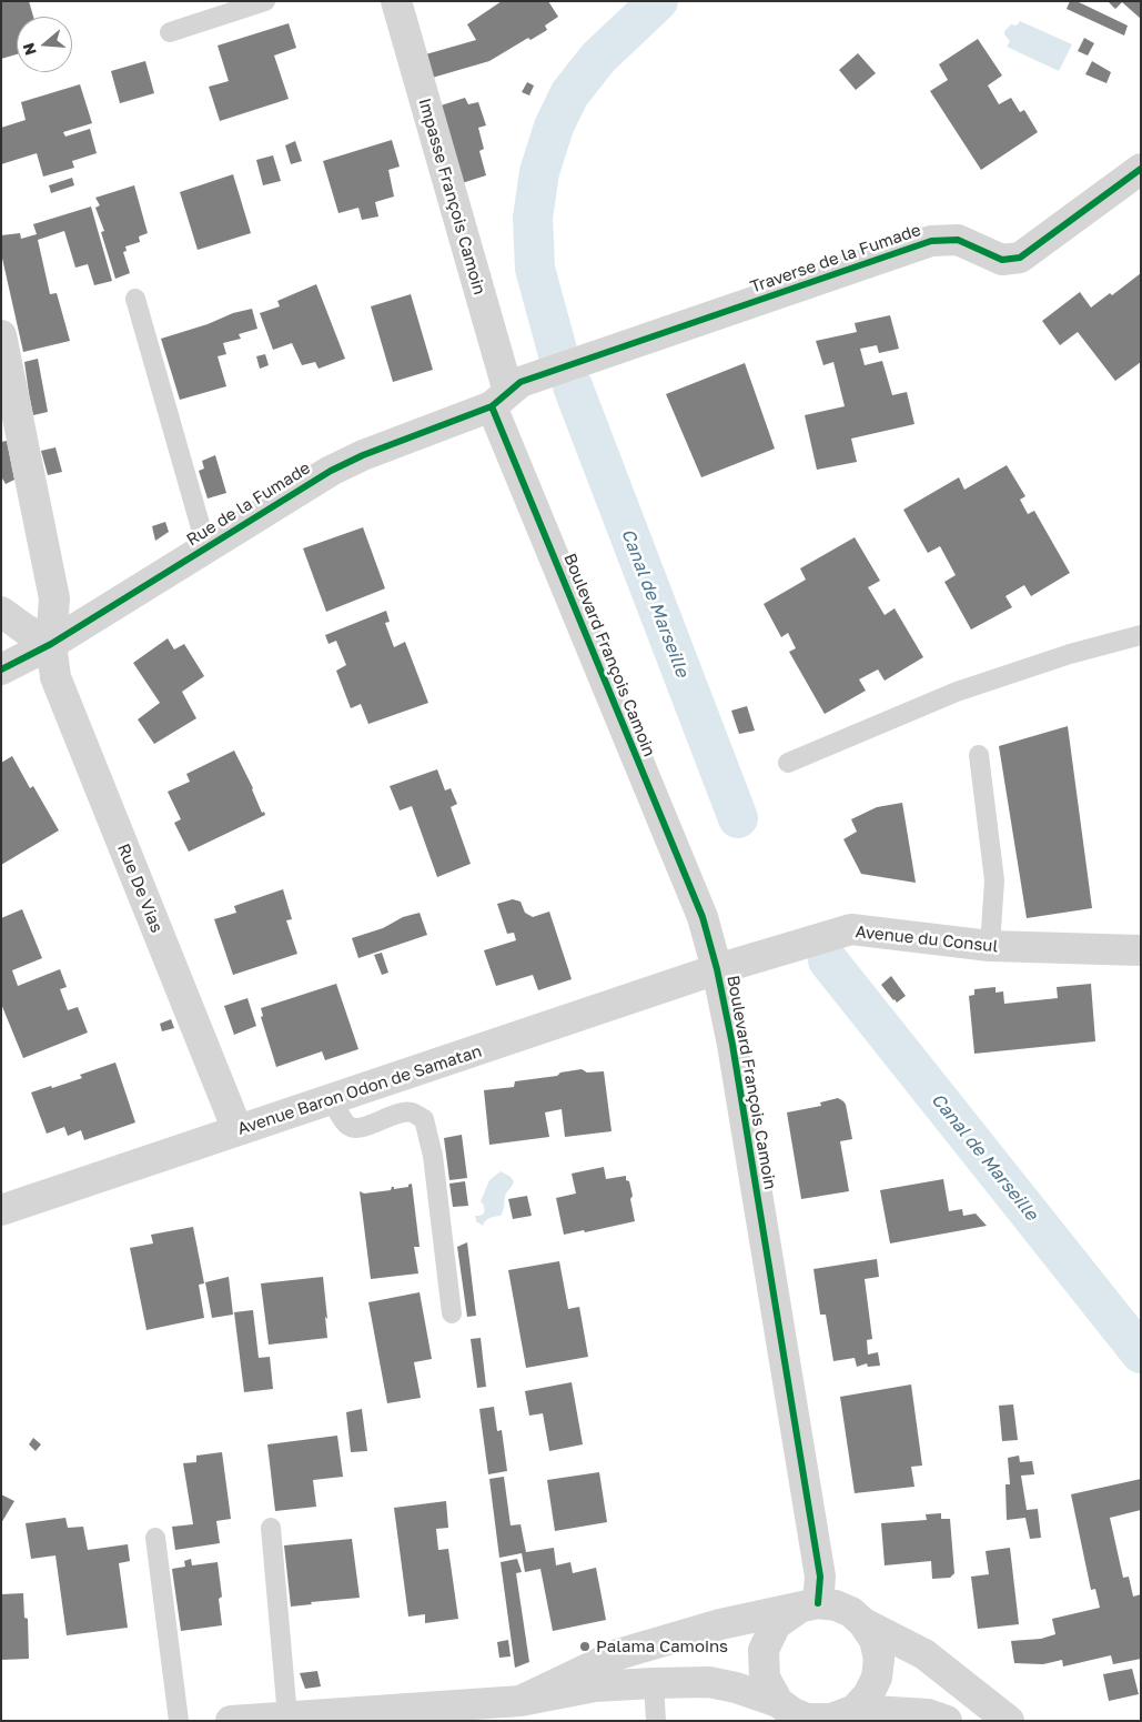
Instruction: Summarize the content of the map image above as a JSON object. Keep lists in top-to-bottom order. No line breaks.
{"streets":{"street":["Impasse François Camoin","Traverse de la Fumade","Rue de la Fumade","Boulevard François Camoin","Rue De Vias","Avenue du Consul","Avenue Baron Odon de Samatan"]},"crossings":[["Impasse François Camoin","Traverse de la Fumade"],["Impasse François Camoin","Rue de la Fumade"],["Impasse François Camoin","Boulevard François Camoin"],["Traverse de la Fumade","Rue de la Fumade"],["Traverse de la Fumade","Boulevard François Camoin"],["Rue de la Fumade","Boulevard François Camoin"],["Rue de la Fumade","Rue De Vias"],["Boulevard François Camoin","Avenue du Consul"],["Boulevard François Camoin","Avenue Baron Odon de Samatan"],["Rue De Vias","Avenue Baron Odon de Samatan"],["Avenue du Consul","Avenue Baron Odon de Samatan"]],"water":["Canal de Marseille"],"places":["Palama Camoins"],"north":"left"}
